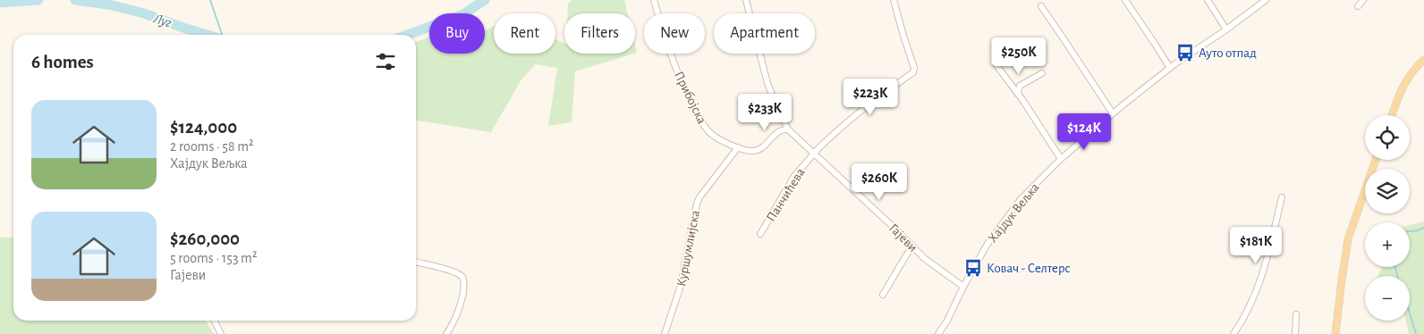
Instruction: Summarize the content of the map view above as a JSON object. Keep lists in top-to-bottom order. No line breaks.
{"streets":{"street":["Прибојска","Панчићева","Хајдук Вељка","Гајеви","Куршумлијска"]},"crossings":[["Прибојска","Гајеви"],["Прибојска","Куршумлијска"],["Панчићева","Гајеви"],["Хајдук Вељка","Гајеви"]],"water":["Луг"],"places":{"bus stop":["Ауто отпад","Ковач - Селтерс"]},"page":{"chip":["Buy","Rent","Filters","New","Apartment"],"heading":"6 homes","price":["$250K","$223K","$233K","$124K","$260K","$181K"],"list":[{"name":"$124,000","note":"2 rooms · 58 m² · Хајдук Вељка"},{"name":"$260,000","note":"5 rooms · 153 m² · Гајеви"}],"map_buttons":["+","−"]}}
